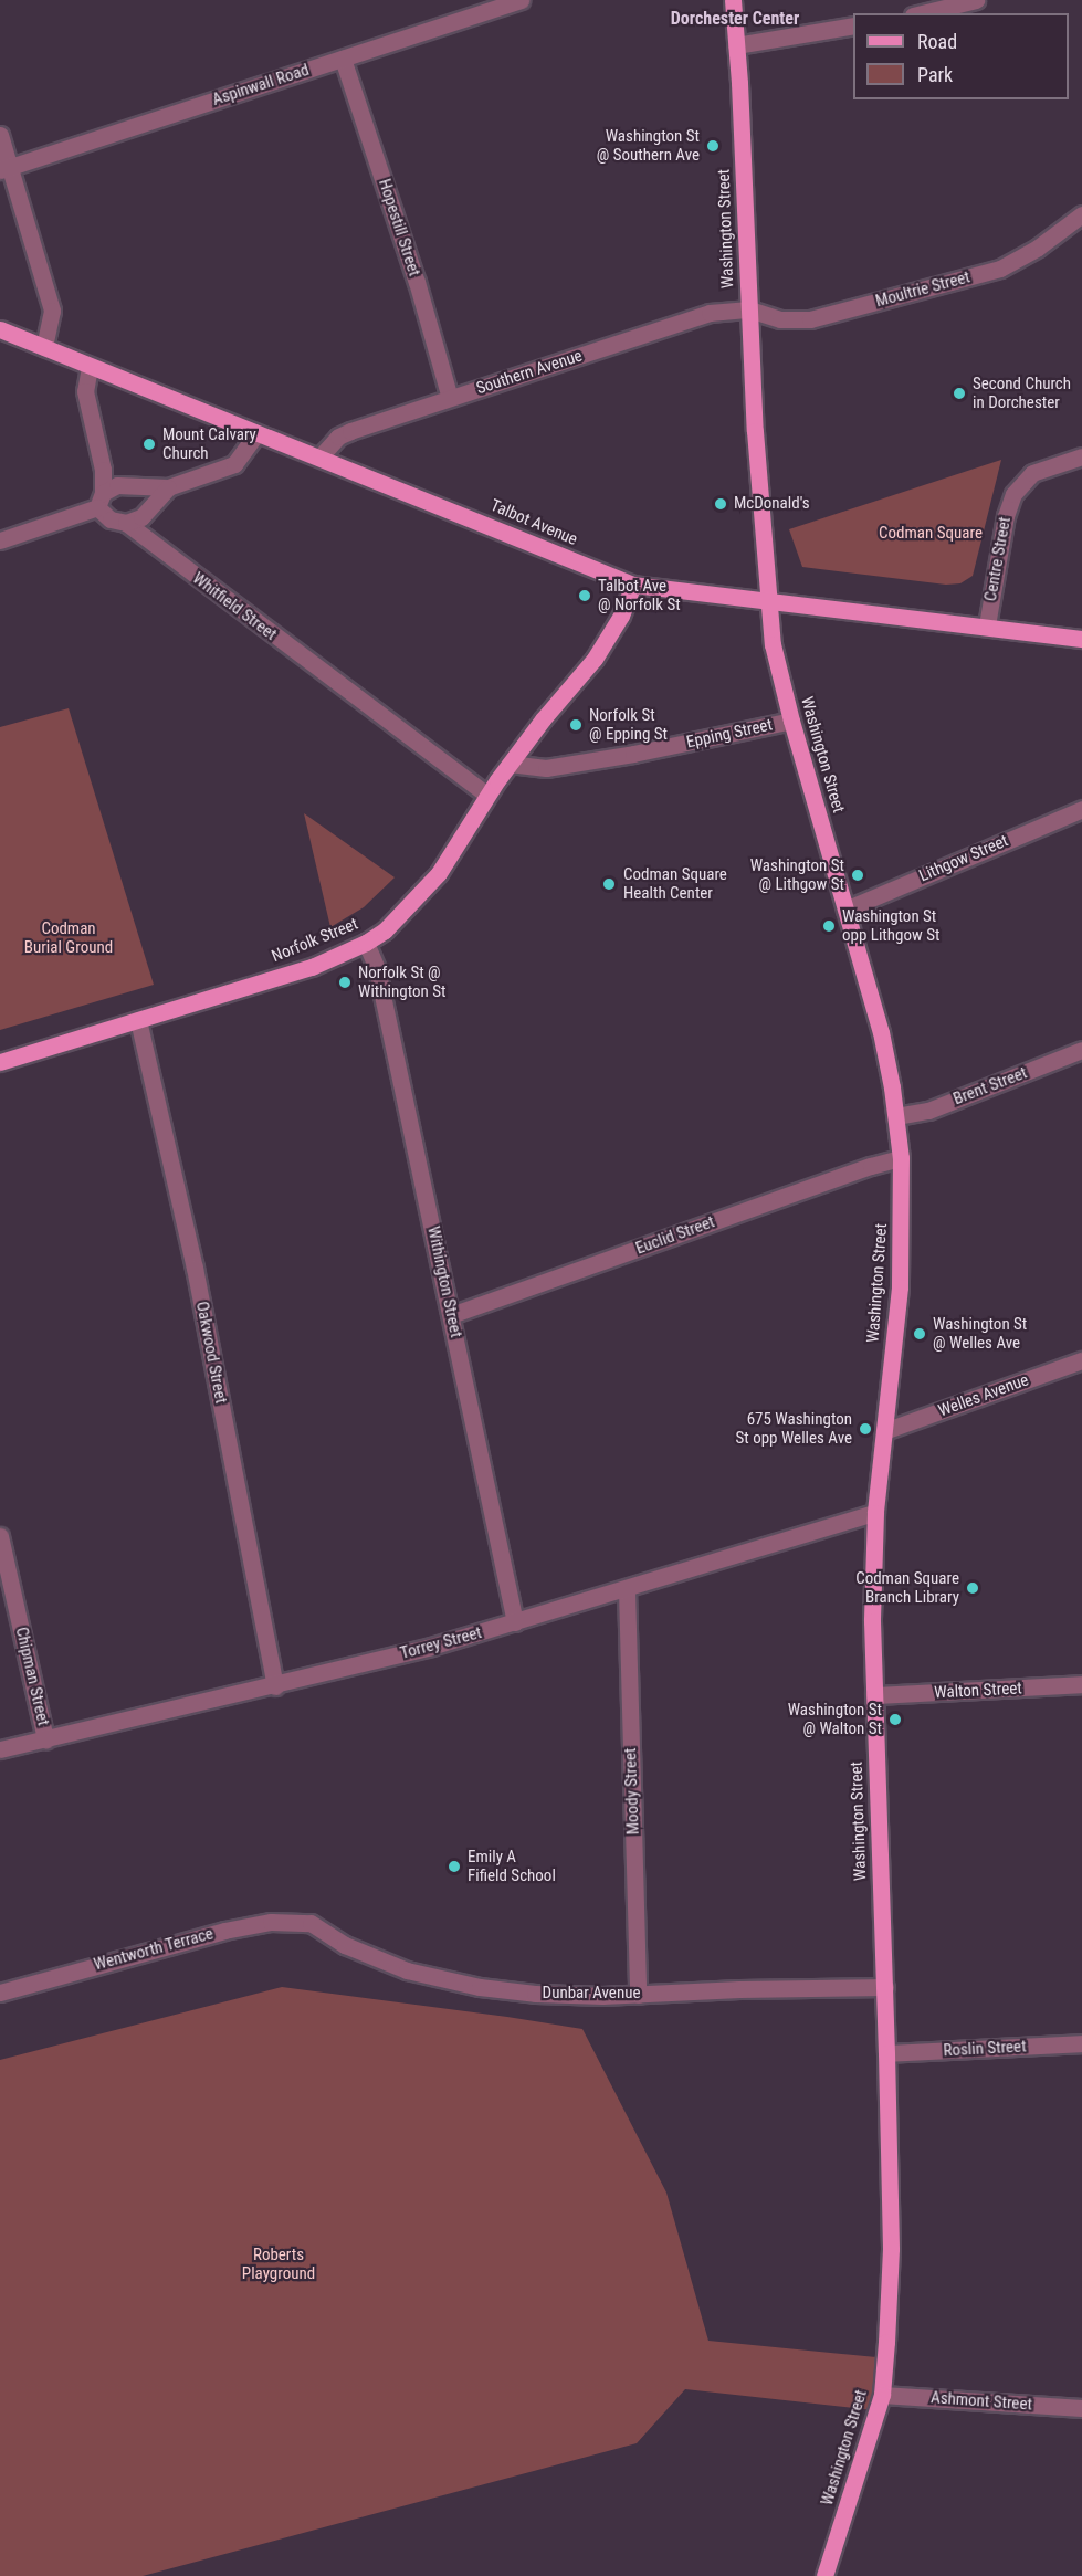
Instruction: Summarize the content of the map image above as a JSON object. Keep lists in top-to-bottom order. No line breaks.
{"streets":{"main road":["Washington Street","Talbot Avenue","Norfolk Street"],"street":["Aspinwall Road","Hopestill Street","Moultrie Street","Southern Avenue","Centre Street","Whitfield Street","Epping Street","Lithgow Street","Brent Street","Euclid Street","Withington Street","Oakwood Street","Welles Avenue","Torrey Street","Chipman Street","Walton Street","Moody Street","Wentworth Terrace","Dunbar Avenue","Roslin Street","Ashmont Street"]},"crossings":[["Aspinwall Road","Hopestill Street"],["Hopestill Street","Southern Avenue"],["Washington Street","Moultrie Street"],["Washington Street","Southern Avenue"],["Washington Street","Talbot Avenue"],["Washington Street","Epping Street"],["Washington Street","Lithgow Street"],["Washington Street","Brent Street"],["Washington Street","Euclid Street"],["Washington Street","Welles Avenue"],["Washington Street","Torrey Street"],["Washington Street","Walton Street"],["Washington Street","Dunbar Avenue"],["Washington Street","Roslin Street"],["Washington Street","Ashmont Street"],["Moultrie Street","Southern Avenue"],["Southern Avenue","Talbot Avenue"],["Talbot Avenue","Centre Street"],["Talbot Avenue","Norfolk Street"],["Whitfield Street","Norfolk Street"],["Epping Street","Norfolk Street"],["Norfolk Street","Withington Street"],["Norfolk Street","Oakwood Street"],["Euclid Street","Withington Street"],["Withington Street","Torrey Street"],["Oakwood Street","Torrey Street"],["Torrey Street","Chipman Street"],["Torrey Street","Moody Street"],["Moody Street","Dunbar Avenue"],["Wentworth Terrace","Dunbar Avenue"]],"districts":["Dorchester Center"],"parks":["Codman Square","Codman Burial Ground","Roberts Playground"],"places":["Washington St @ Southern Ave","Second Church in Dorchester","Mount Calvary Church","McDonald's","Talbot Ave @ Norfolk St","Norfolk St @ Epping St","Washington St @ Lithgow St","Codman Square Health Center","Washington St opp Lithgow St","Norfolk St @ Withington St","Washington St @ Welles Ave","675 Washington St opp Welles Ave","Codman Square Branch Library","Washington St @ Walton St","Emily A Fifield School"],"legend":["Road","Park"]}
